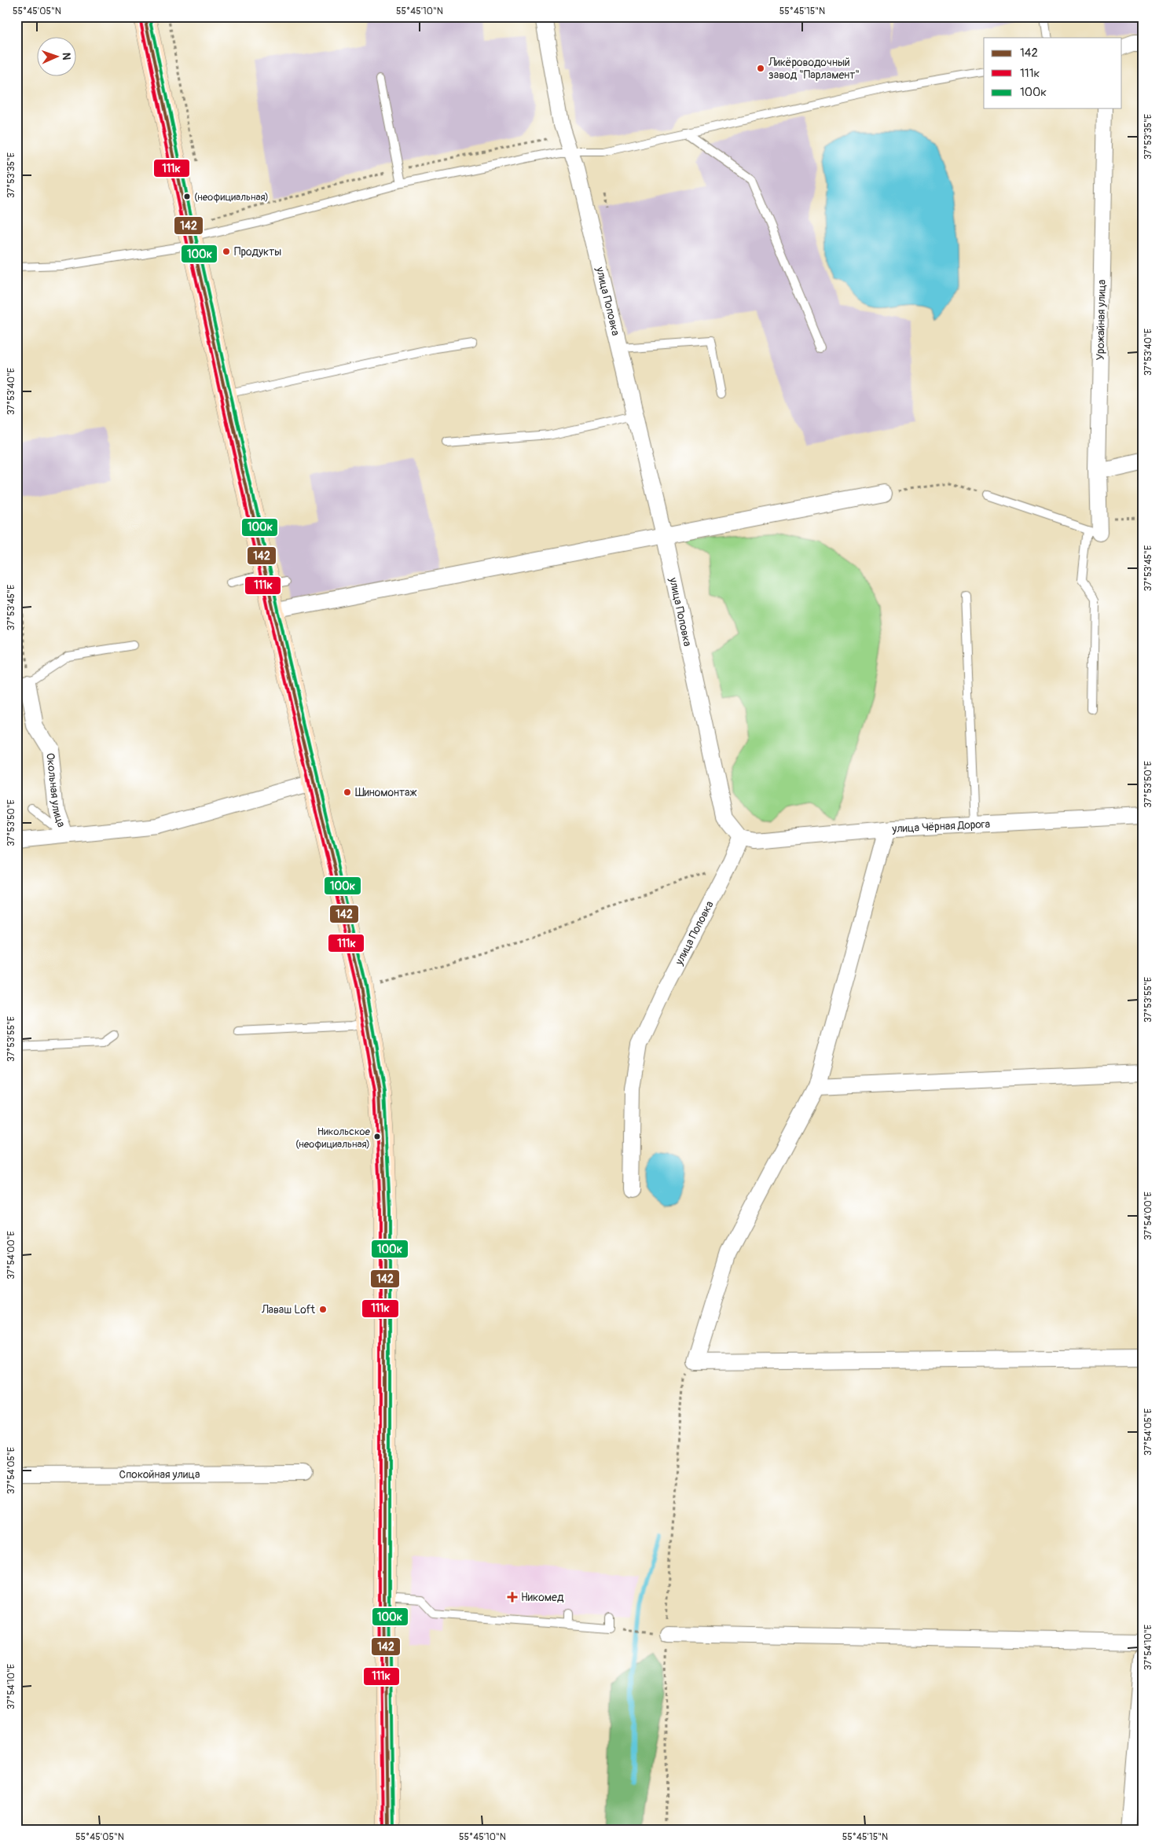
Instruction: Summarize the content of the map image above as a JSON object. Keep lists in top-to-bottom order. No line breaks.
{"streets":{"street":["улица Поповка","Урожайная улица","Окольная улица","улица Чёрная Дорога","Спокойная улица"]},"crossings":[["улица Поповка","улица Чёрная Дорога"]],"places":{"other":["Ликёроводочный завод \"Парламент\"","(неофициальная)","Продукты","Шиномонтаж","Никольское (неофициальная)","Лаваш Loft"],"health":["Никомед"]},"lines":["transit line 142","transit line 100к","transit line 111к"],"legend":["142","111к","100к"],"north":"right","coordinates":["55°45'05\"N","55°45'10\"N","55°45'15\"N","37°53'35\"E","37°53'40\"E","37°53'45\"E","37°53'50\"E","37°53'55\"E","37°54'00\"E","37°54'05\"E","37°54'10\"E"]}
